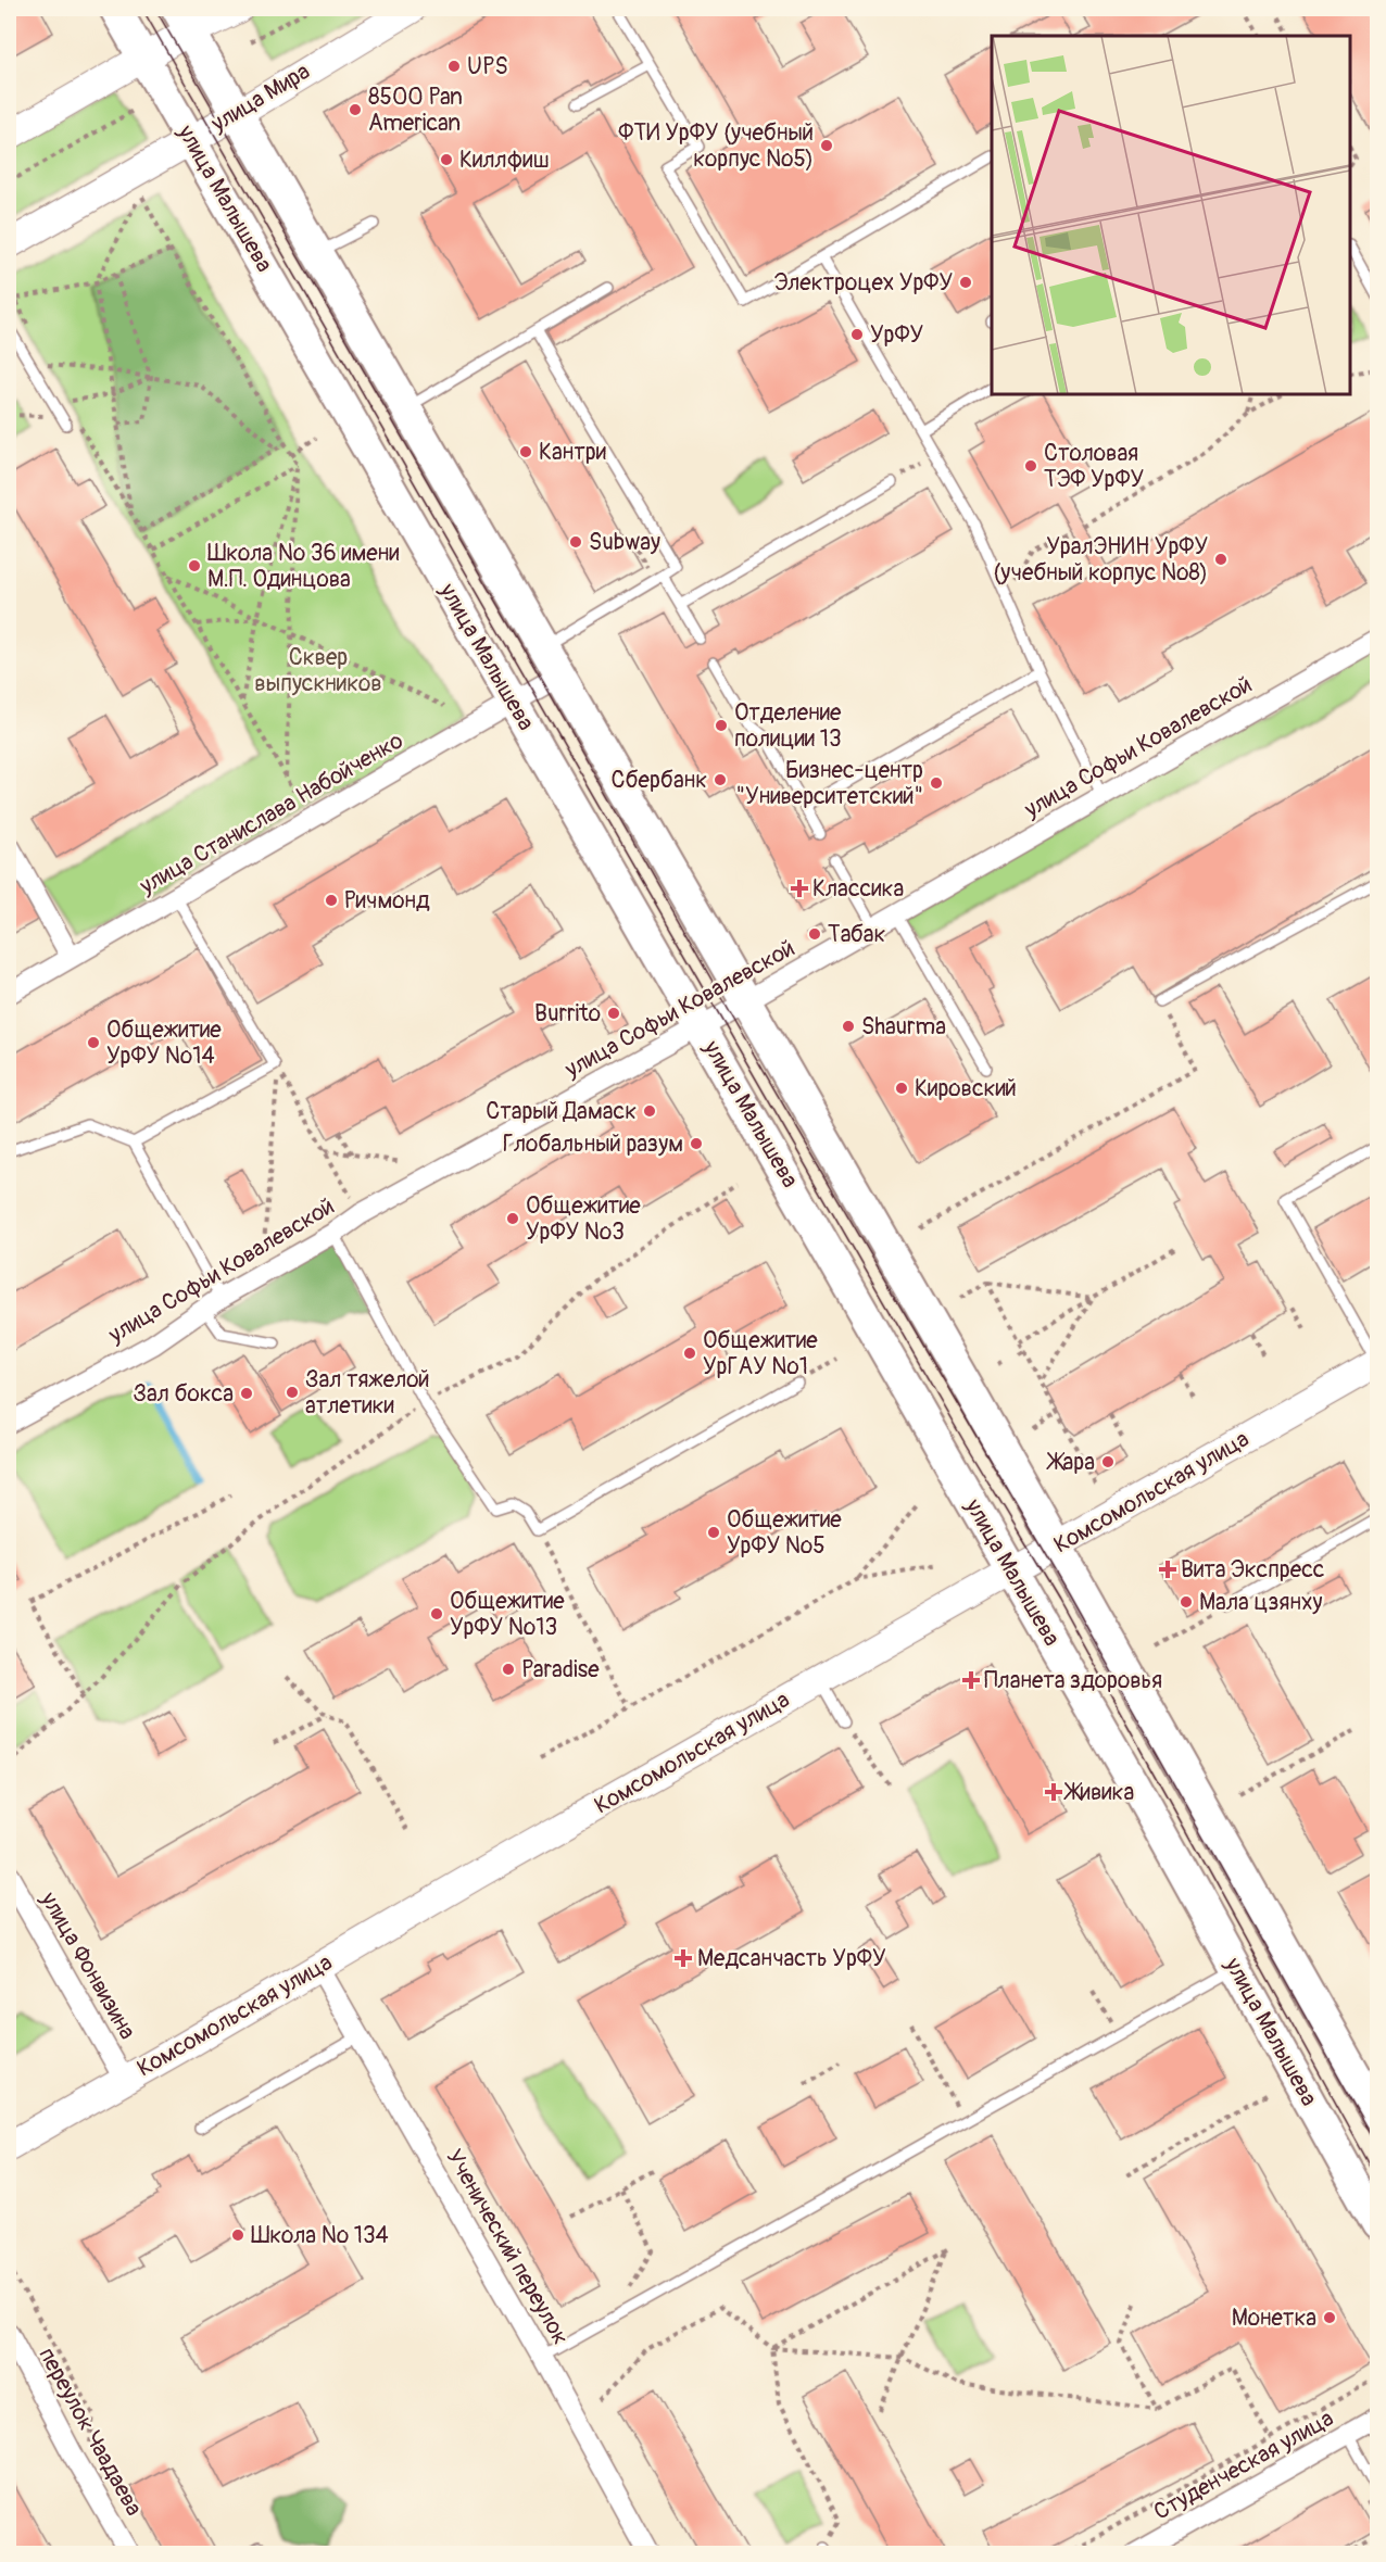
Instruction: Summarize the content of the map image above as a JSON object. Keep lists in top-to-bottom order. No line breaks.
{"streets":{"main road":["улица Мира","улица Малышева","Комсомольская улица"],"street":["улица Софьи Ковалевской","улица Станислава Набойченко","улица Фонвизина","Ученический переулок","переулок Чаадаева","Студенческая улица"]},"crossings":[["улица Мира","улица Малышева"],["улица Малышева","улица Софьи Ковалевской"],["улица Малышева","улица Станислава Набойченко"],["улица Малышева","Комсомольская улица"],["Комсомольская улица","улица Фонвизина"],["Комсомольская улица","Ученический переулок"]],"parks":["Сквер выпускников"],"places":{"other":["UPS","8500 Pan American","ФТИ УрФУ (учебный корпус №5)","Киллфиш","Электроцех УрФУ","УрФУ","Кантри","Столовая ТЭФ УрФУ","Subway","УралЭНИН УрФУ (учебный корпус №8)","Школа № 36 имени М.П. Одинцова","Отделение полиции 13","Сбербанк","Бизнес-центр \"Университетский\"","Ричмонд","Табак","Burrito","Shaurma","Общежитие УрФУ №14","Кировский","Старый Дамаск","Глобальный разум","Общежитие УрФУ №3","Общежитие УрГАУ №1","Зал тяжелой атлетики","Зал бокса","Жара","Общежитие УрФУ №5","Мала цзянху","Общежитие УрФУ №13","Paradise","Школа № 134","Монетка"],"health":["Классика","Вита Экспресс","Планета здоровья","Живика","Медсанчасть УрФУ"]}}
